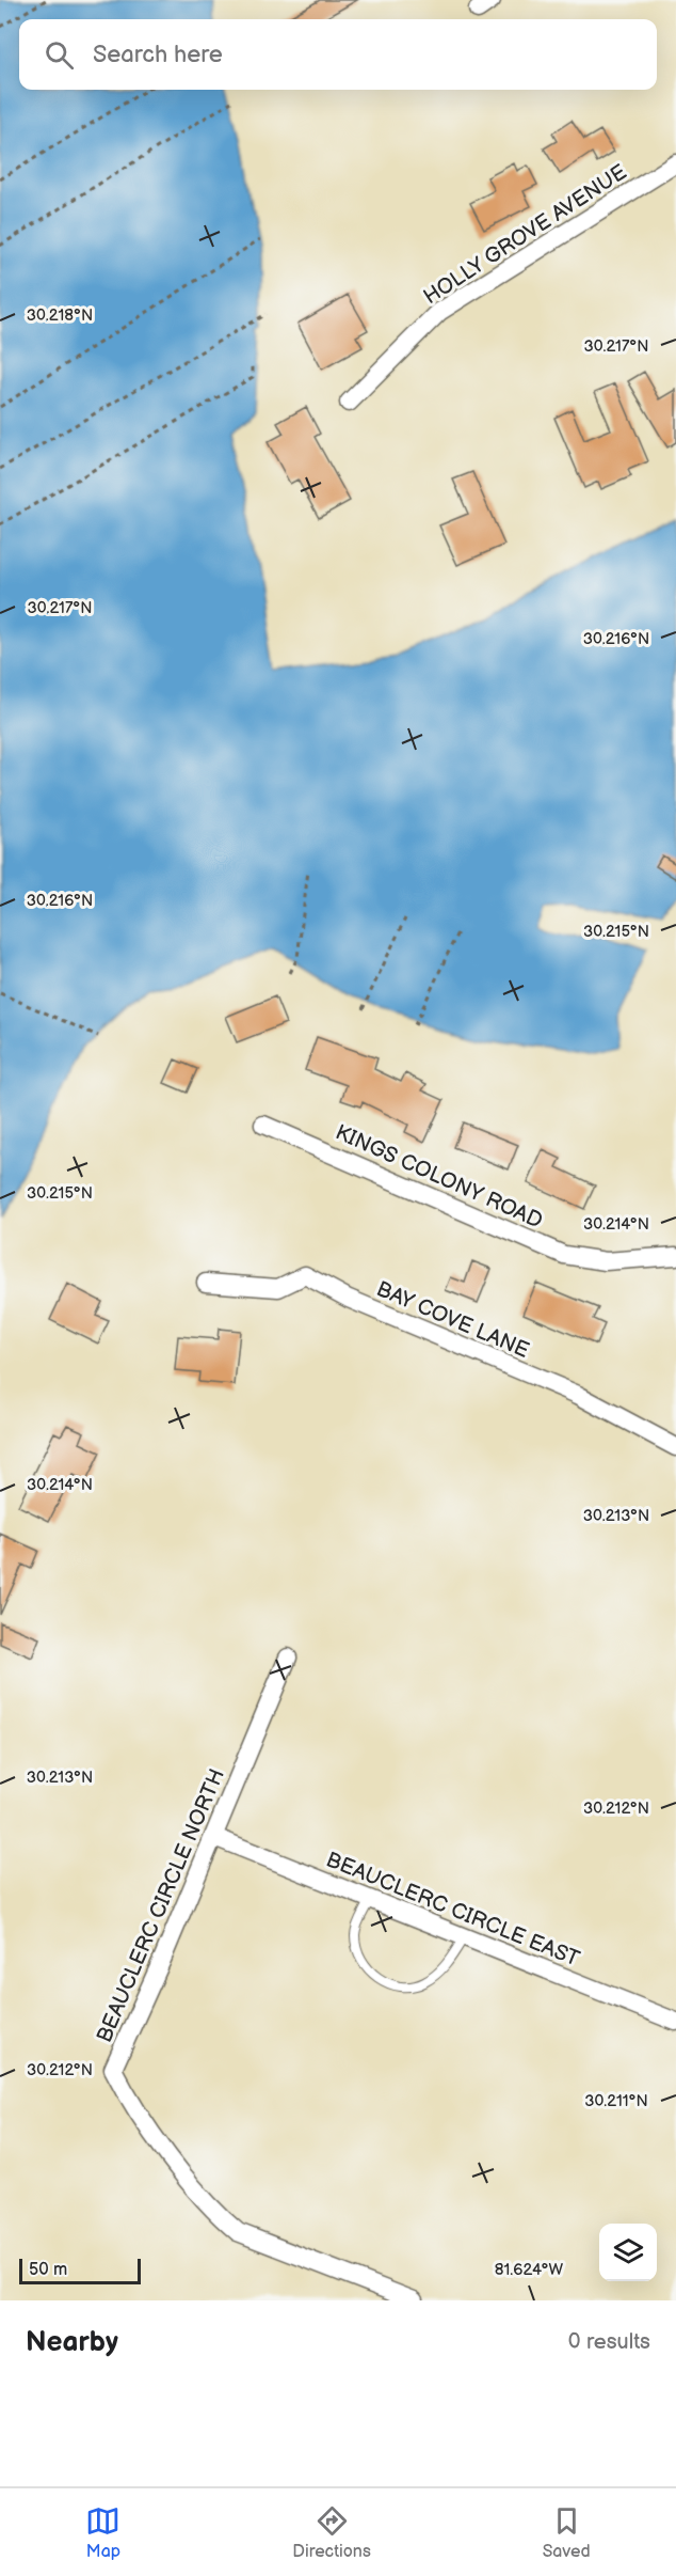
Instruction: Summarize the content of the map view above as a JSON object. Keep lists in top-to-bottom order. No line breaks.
{"streets":{"street":["HOLLY GROVE AVENUE","KINGS COLONY ROAD","BAY COVE LANE","BEAUCLERC CIRCLE NORTH","BEAUCLERC CIRCLE EAST"]},"crossings":[["BEAUCLERC CIRCLE NORTH","BEAUCLERC CIRCLE EAST"]],"scale_bar":"50 m","page":{"search":"Search here","scale":"50 m","heading":["Nearby","0 results"],"nav":["Map","Directions","Saved"]},"coordinates":["30.218°N","30.217°N","30.216°N","30.215°N","30.214°N","30.213°N","30.212°N","30.211°N","81.624°W"]}
